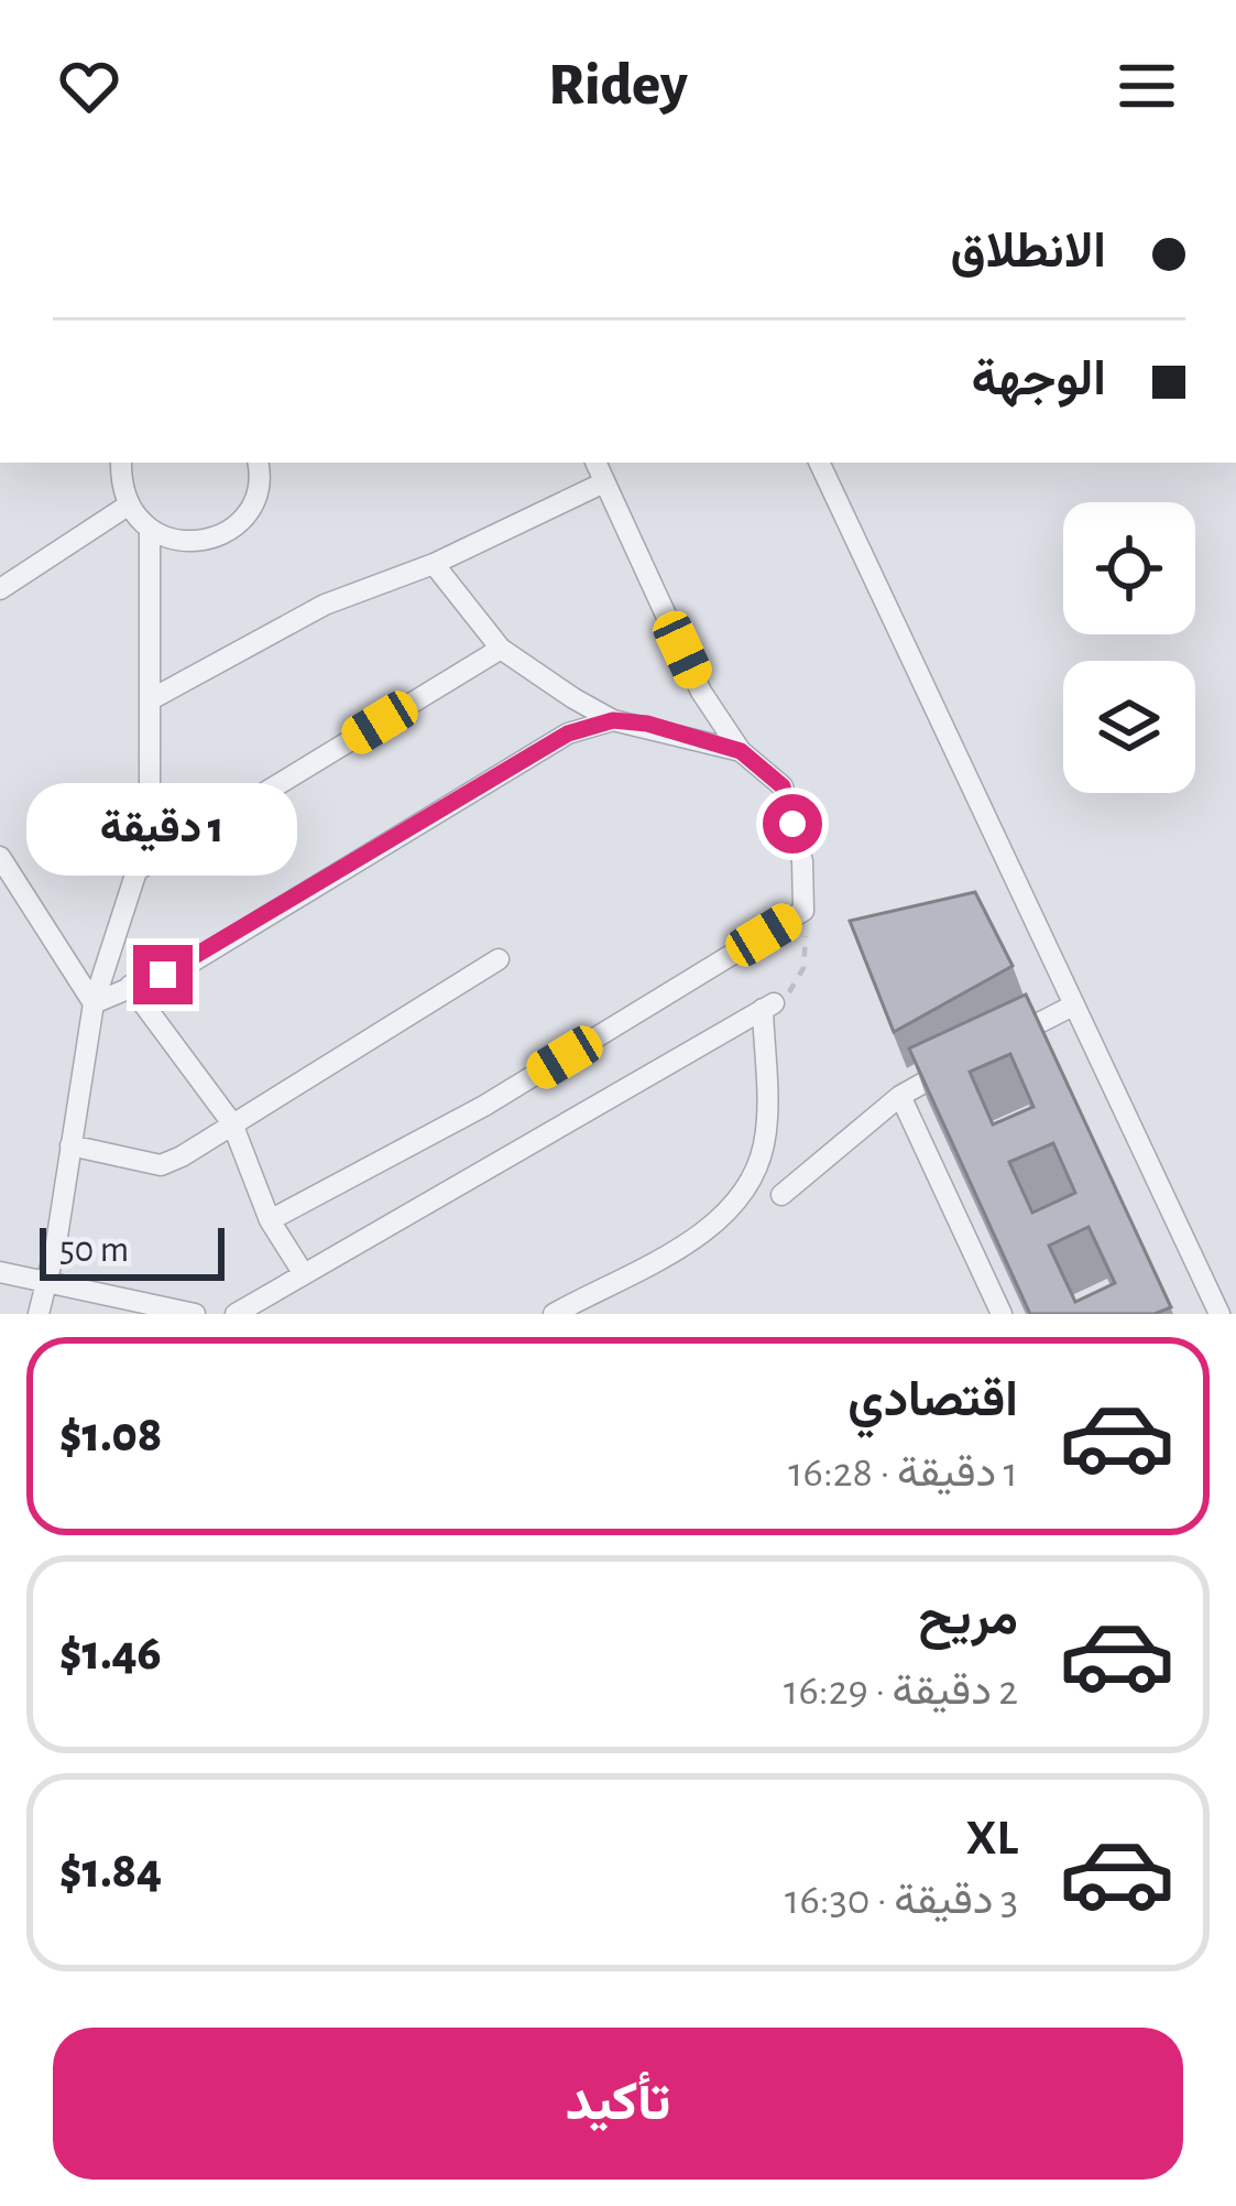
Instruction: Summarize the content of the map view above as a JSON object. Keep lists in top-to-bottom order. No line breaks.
{"scale_bar":"50 m","page":{"header":"Ridey","banner":["الانطلاق","الوجهة"],"bubble":"1 دقيقة","scale":"50 m","list":[{"name":"اقتصادي","note":"1 دقيقة · 16:28","value":"$1.08"},{"name":"مريح","note":"2 دقيقة · 16:29","value":"$1.46"},{"name":"XL","note":"3 دقيقة · 16:30","value":"$1.84"}],"buttons":"تأكيد"}}
